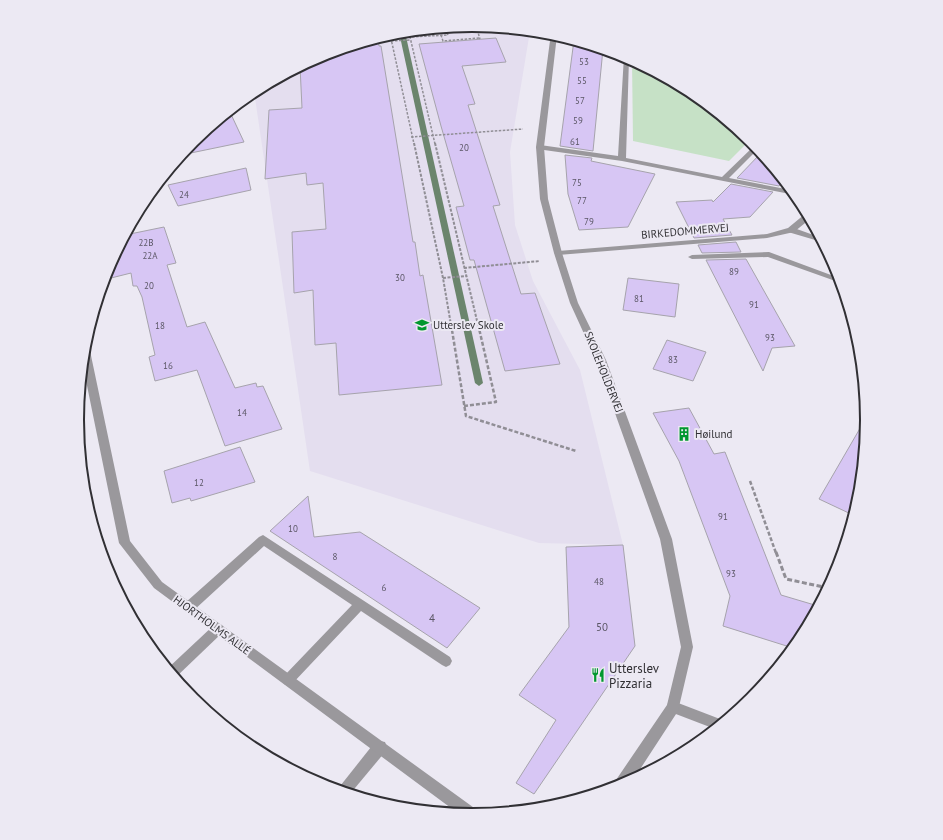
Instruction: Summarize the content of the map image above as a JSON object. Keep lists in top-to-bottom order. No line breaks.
{"streets":{"street":["BIRKEDOMMERVEJ","SKOLEHOLDERVEJ","HJORTHOLMS ALLÉ"]},"crossings":[["BIRKEDOMMERVEJ","SKOLEHOLDERVEJ"]],"places":{"school or university":["Utterslev Skole"],"building":["Høilund"],"restaurant":["Utterslev Pizzaria"]},"house_numbers":["53","55","57","59","61","20","75","24","77","79","22B","22A","89","30","20","81","91","18","93","83","16","14","12","91","10","8","93","48","6","4","50"]}
